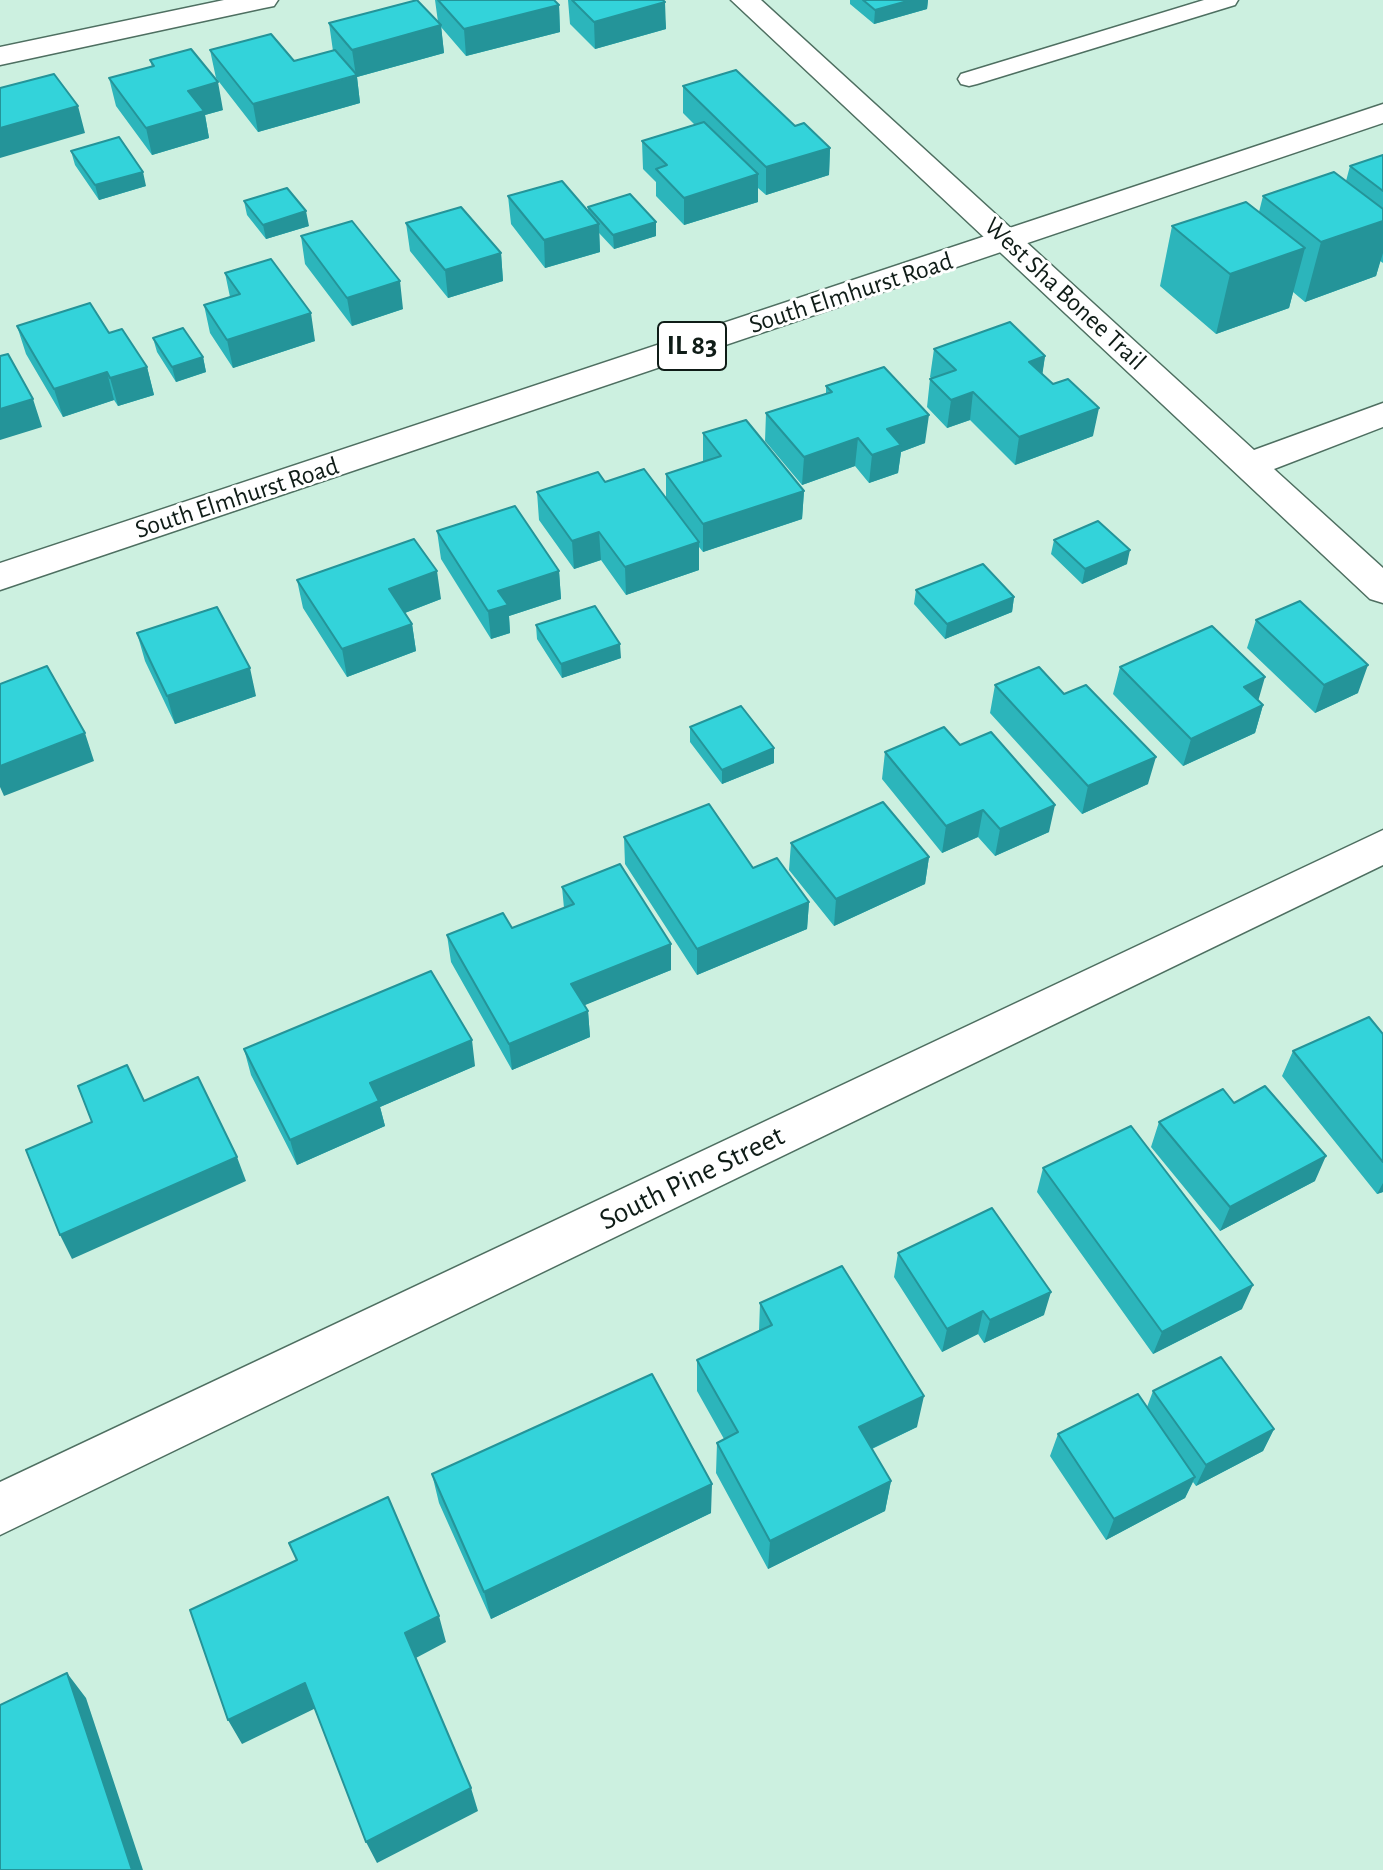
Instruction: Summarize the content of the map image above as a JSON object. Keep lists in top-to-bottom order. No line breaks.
{"streets":{"street":["South Elmhurst Road","West Sha Bonee Trail","IL 83","South Pine Street"]},"crossings":[["South Elmhurst Road","West Sha Bonee Trail"]]}
